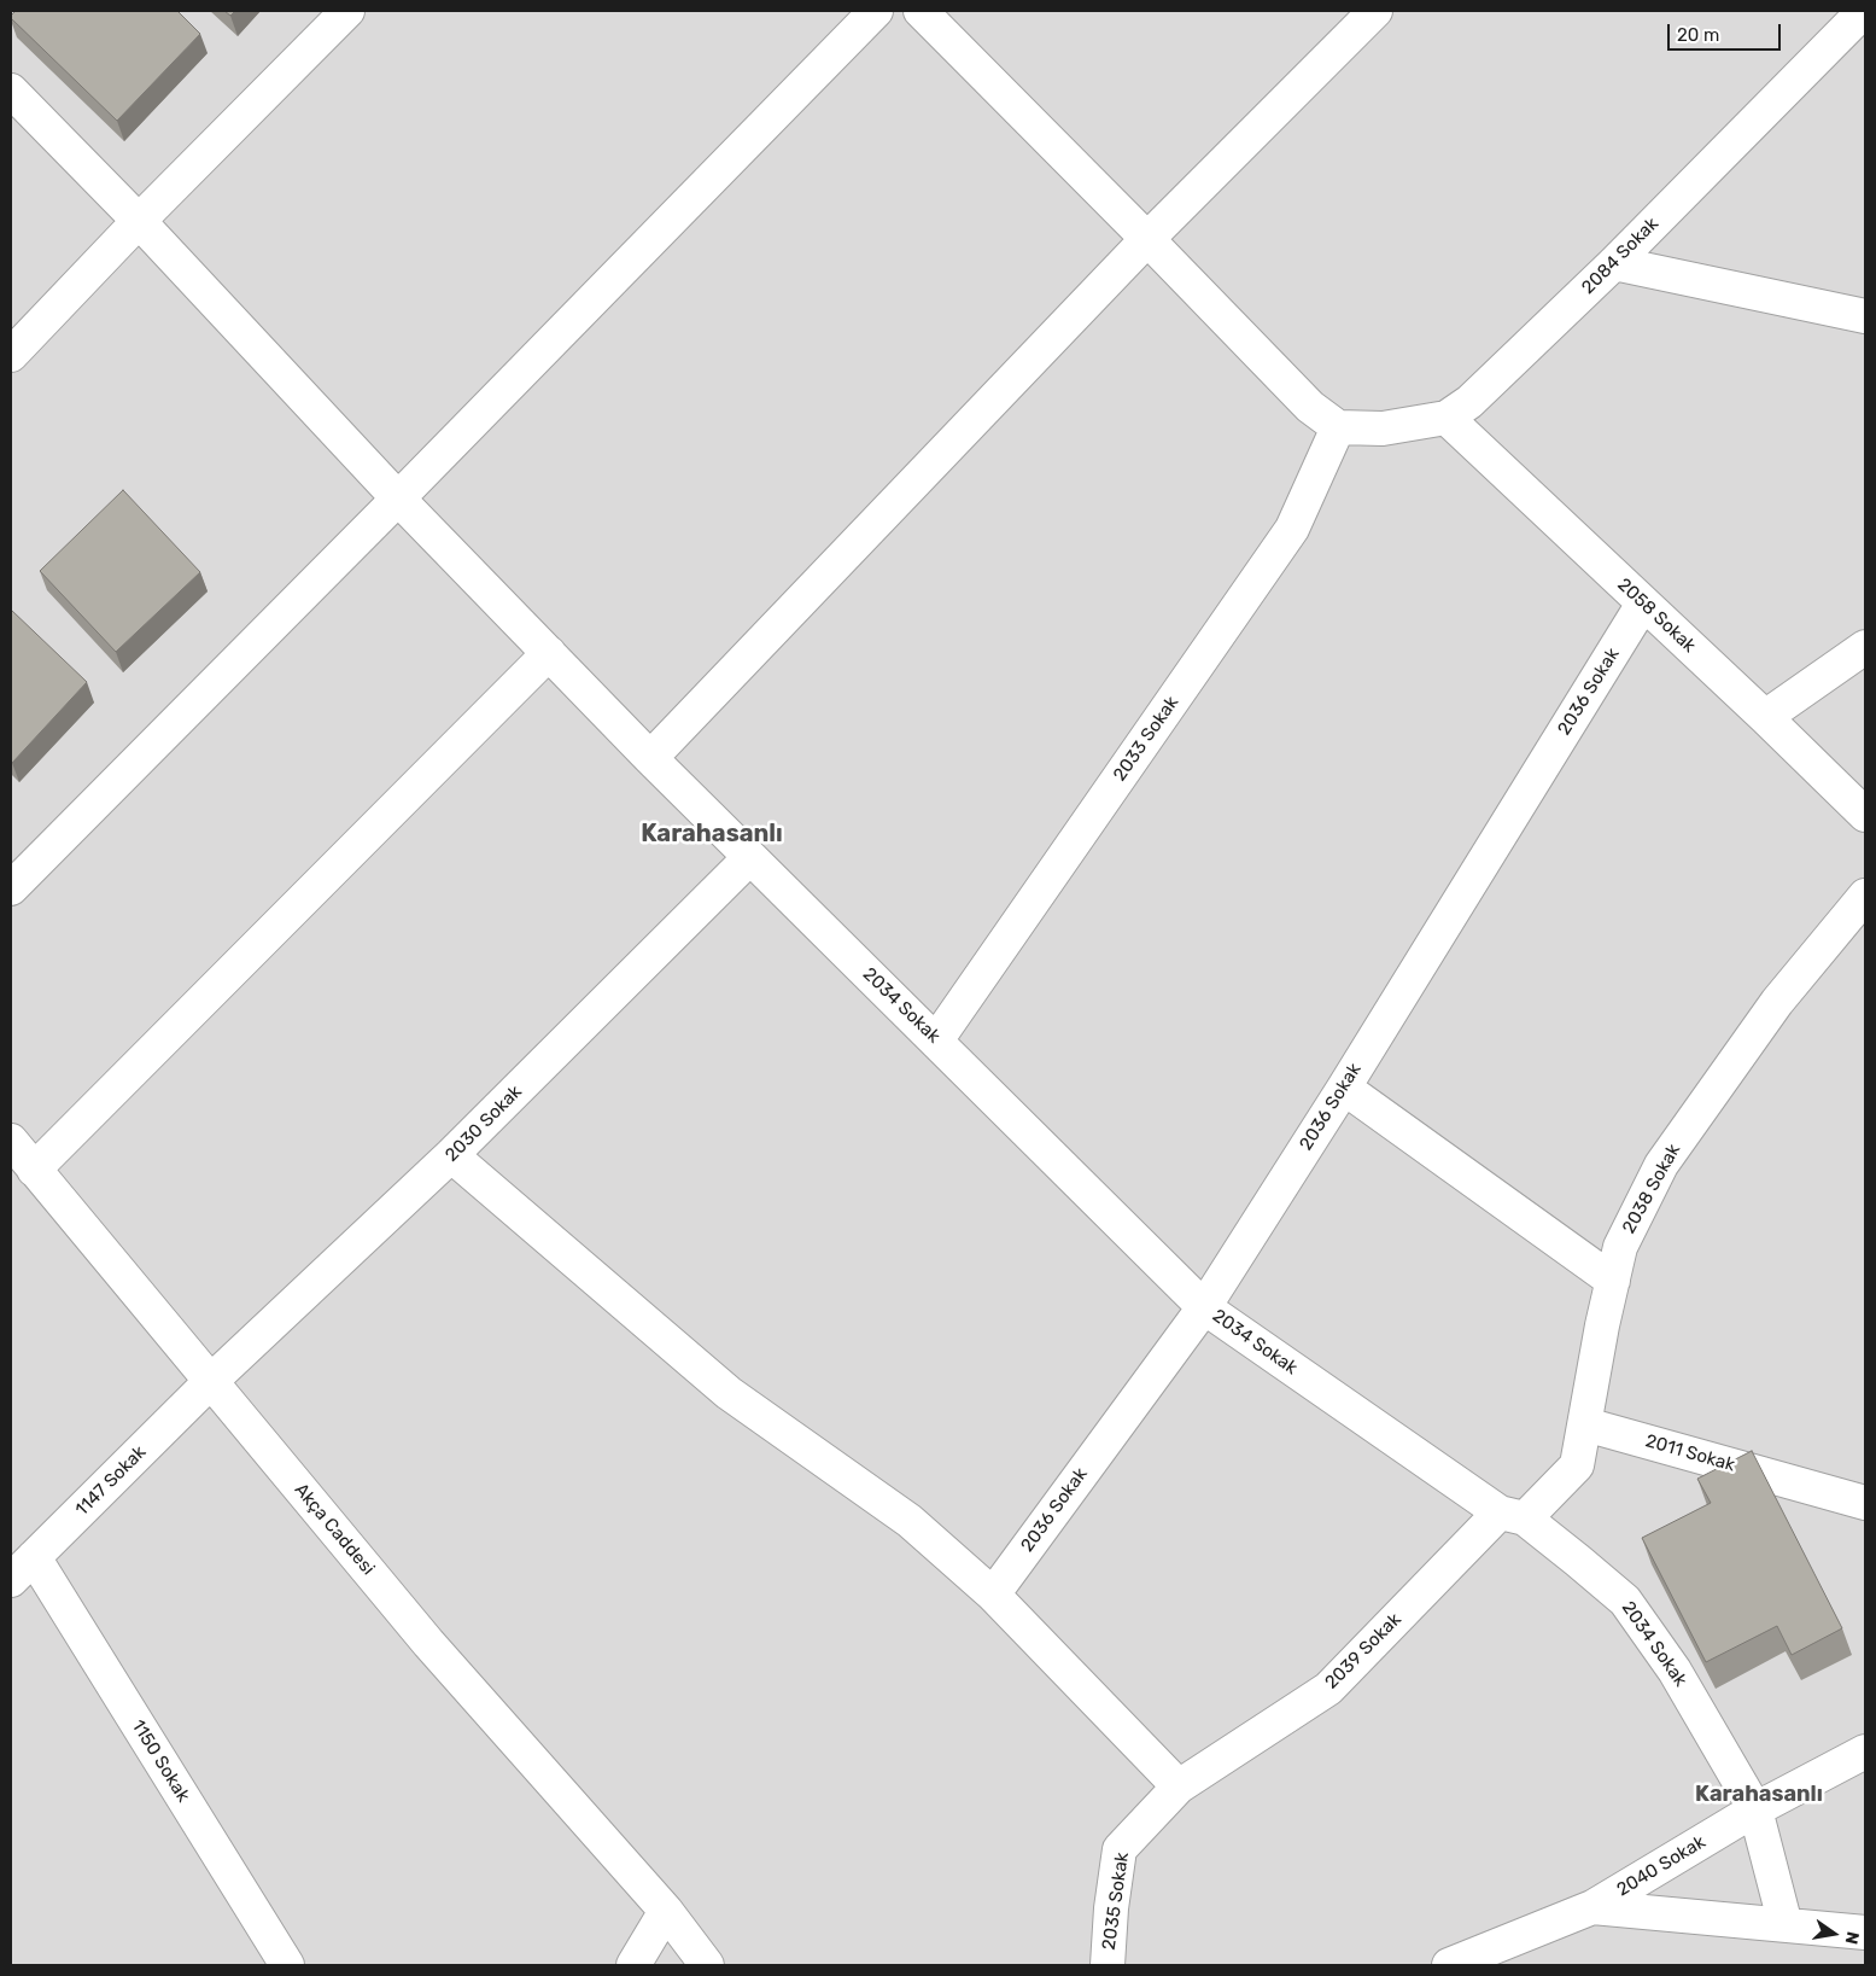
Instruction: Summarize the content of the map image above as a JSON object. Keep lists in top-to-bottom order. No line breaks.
{"streets":{"street":["2084 Sokak","2058 Sokak","2036 Sokak","2033 Sokak","2034 Sokak","2030 Sokak","2038 Sokak","2011 Sokak","1147 Sokak","Akça Caddesi","2039 Sokak","1150 Sokak","2040 Sokak","2035 Sokak"]},"crossings":[["2084 Sokak","2058 Sokak"],["2084 Sokak","2033 Sokak"],["2058 Sokak","2036 Sokak"],["2036 Sokak","2034 Sokak"],["2033 Sokak","2034 Sokak"],["2034 Sokak","2030 Sokak"],["2034 Sokak","2038 Sokak"],["2034 Sokak","2039 Sokak"],["2034 Sokak","2040 Sokak"],["2030 Sokak","1147 Sokak"],["2030 Sokak","Akça Caddesi"],["2038 Sokak","2011 Sokak"],["2038 Sokak","2039 Sokak"],["1147 Sokak","Akça Caddesi"],["1147 Sokak","1150 Sokak"],["2039 Sokak","2035 Sokak"]],"districts":["Karahasanlı","Karahasanlı"],"scale_bar":"20 m","north":"right"}
